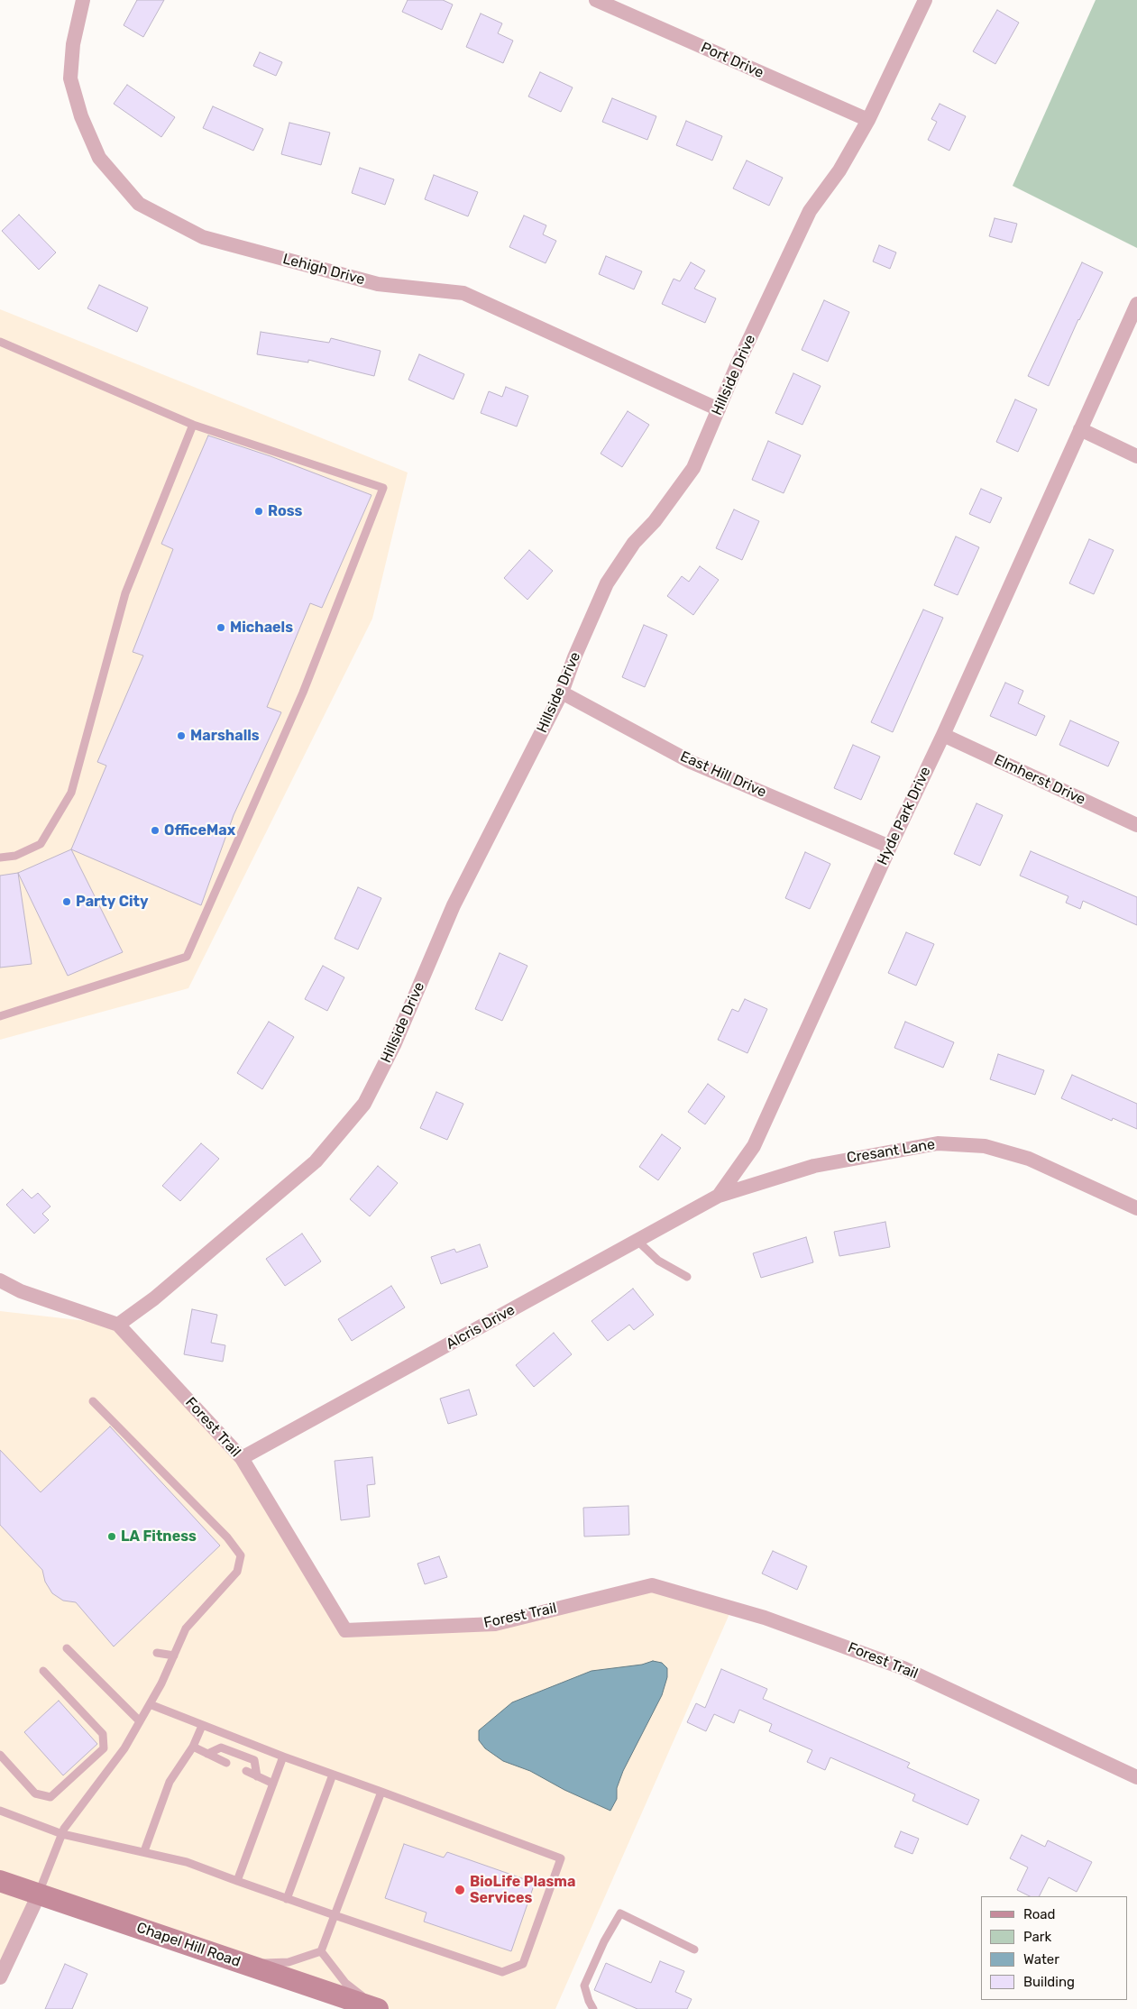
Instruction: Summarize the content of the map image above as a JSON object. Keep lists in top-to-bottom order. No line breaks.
{"streets":{"main road":["Chapel Hill Road"],"street":["Port Drive","Lehigh Drive","Hillside Drive","East Hill Drive","Elmherst Drive","Hyde Park Drive","Cresant Lane","Alcris Drive","Forest Trail"]},"crossings":[["Port Drive","Hillside Drive"],["Lehigh Drive","Hillside Drive"],["Hillside Drive","East Hill Drive"],["Hillside Drive","Forest Trail"],["East Hill Drive","Hyde Park Drive"],["Elmherst Drive","Hyde Park Drive"],["Hyde Park Drive","Cresant Lane"],["Hyde Park Drive","Alcris Drive"],["Cresant Lane","Alcris Drive"],["Alcris Drive","Forest Trail"]],"places":["Ross","Michaels","Marshalls","OfficeMax","Party City","LA Fitness","BioLife Plasma Services"],"legend":["Road","Park","Water","Building"]}
